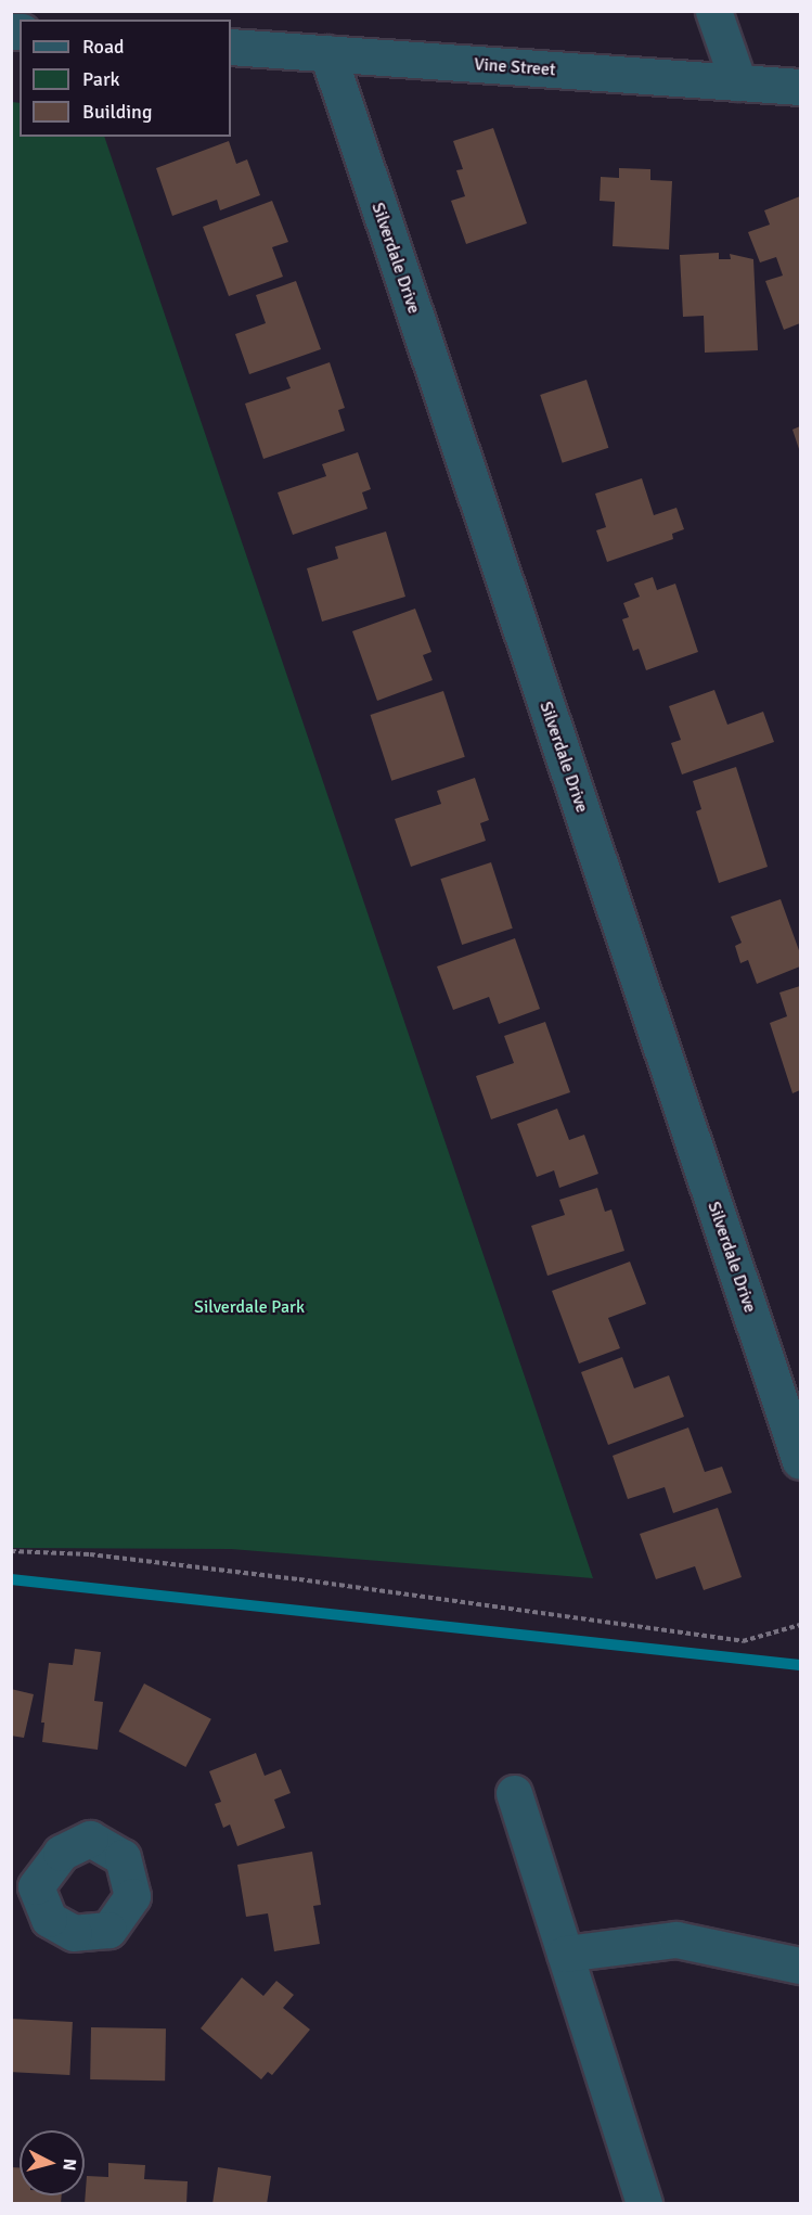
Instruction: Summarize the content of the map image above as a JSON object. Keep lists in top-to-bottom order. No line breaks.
{"streets":{"street":["Vine Street","Silverdale Drive"]},"crossings":[["Vine Street","Silverdale Drive"]],"parks":["Silverdale Park"],"legend":["Road","Park","Building"],"north":"right"}
